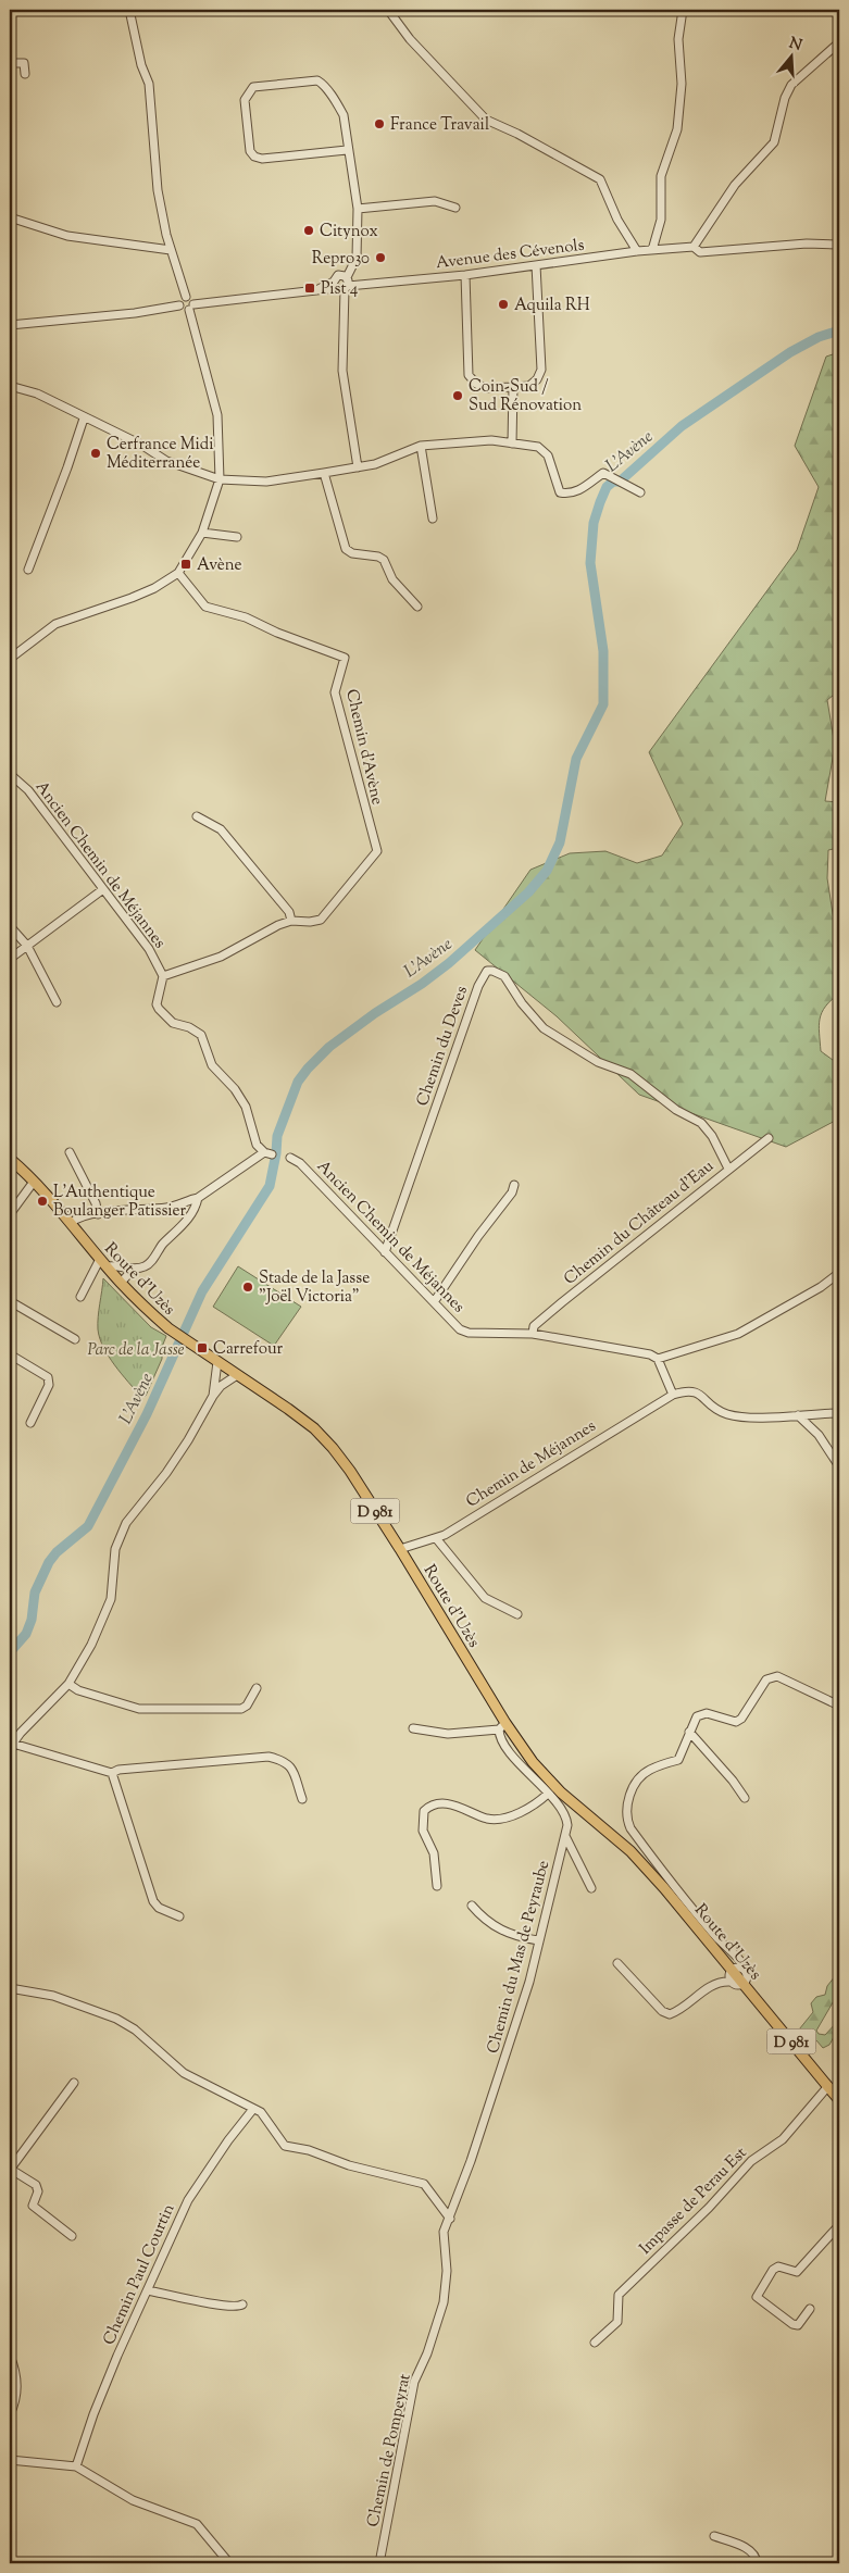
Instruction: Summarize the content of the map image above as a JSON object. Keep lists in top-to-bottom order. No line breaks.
{"streets":{"main road":["Route d'Uzès","D 981"],"street":["Avenue des Cévenols","Chemin d'Avène","Ancien Chemin de Méjannes","Chemin du Deves","Chemin du Château d'Eau","Chemin de Méjannes","Chemin du Mas de Peyraube","Impasse de Perau Est","Chemin Paul Courtin","Chemin de Pompeyrat"]},"crossings":[["Chemin d'Avène","Ancien Chemin de Méjannes"],["Ancien Chemin de Méjannes","Chemin du Deves"],["Ancien Chemin de Méjannes","Chemin du Château d'Eau"],["Chemin du Deves","Chemin du Château d'Eau"],["Route d'Uzès","Chemin de Méjannes"],["Route d'Uzès","Chemin du Mas de Peyraube"],["Route d'Uzès","Impasse de Perau Est"],["Chemin du Mas de Peyraube","Chemin de Pompeyrat"]],"water":["L'Avène"],"parks":["Parc de la Jasse"],"places":{"other":["France Travail","Citynox","Repro30","Aquila RH","Coin-Sud / Sud Rénovation","Cerfrance Midi Méditerranée","L'Authentique Boulanger Patissier","Stade de la Jasse \"Joël Victoria\""],"transit":["Pist 4","Avène","Carrefour"]},"north":"top"}
